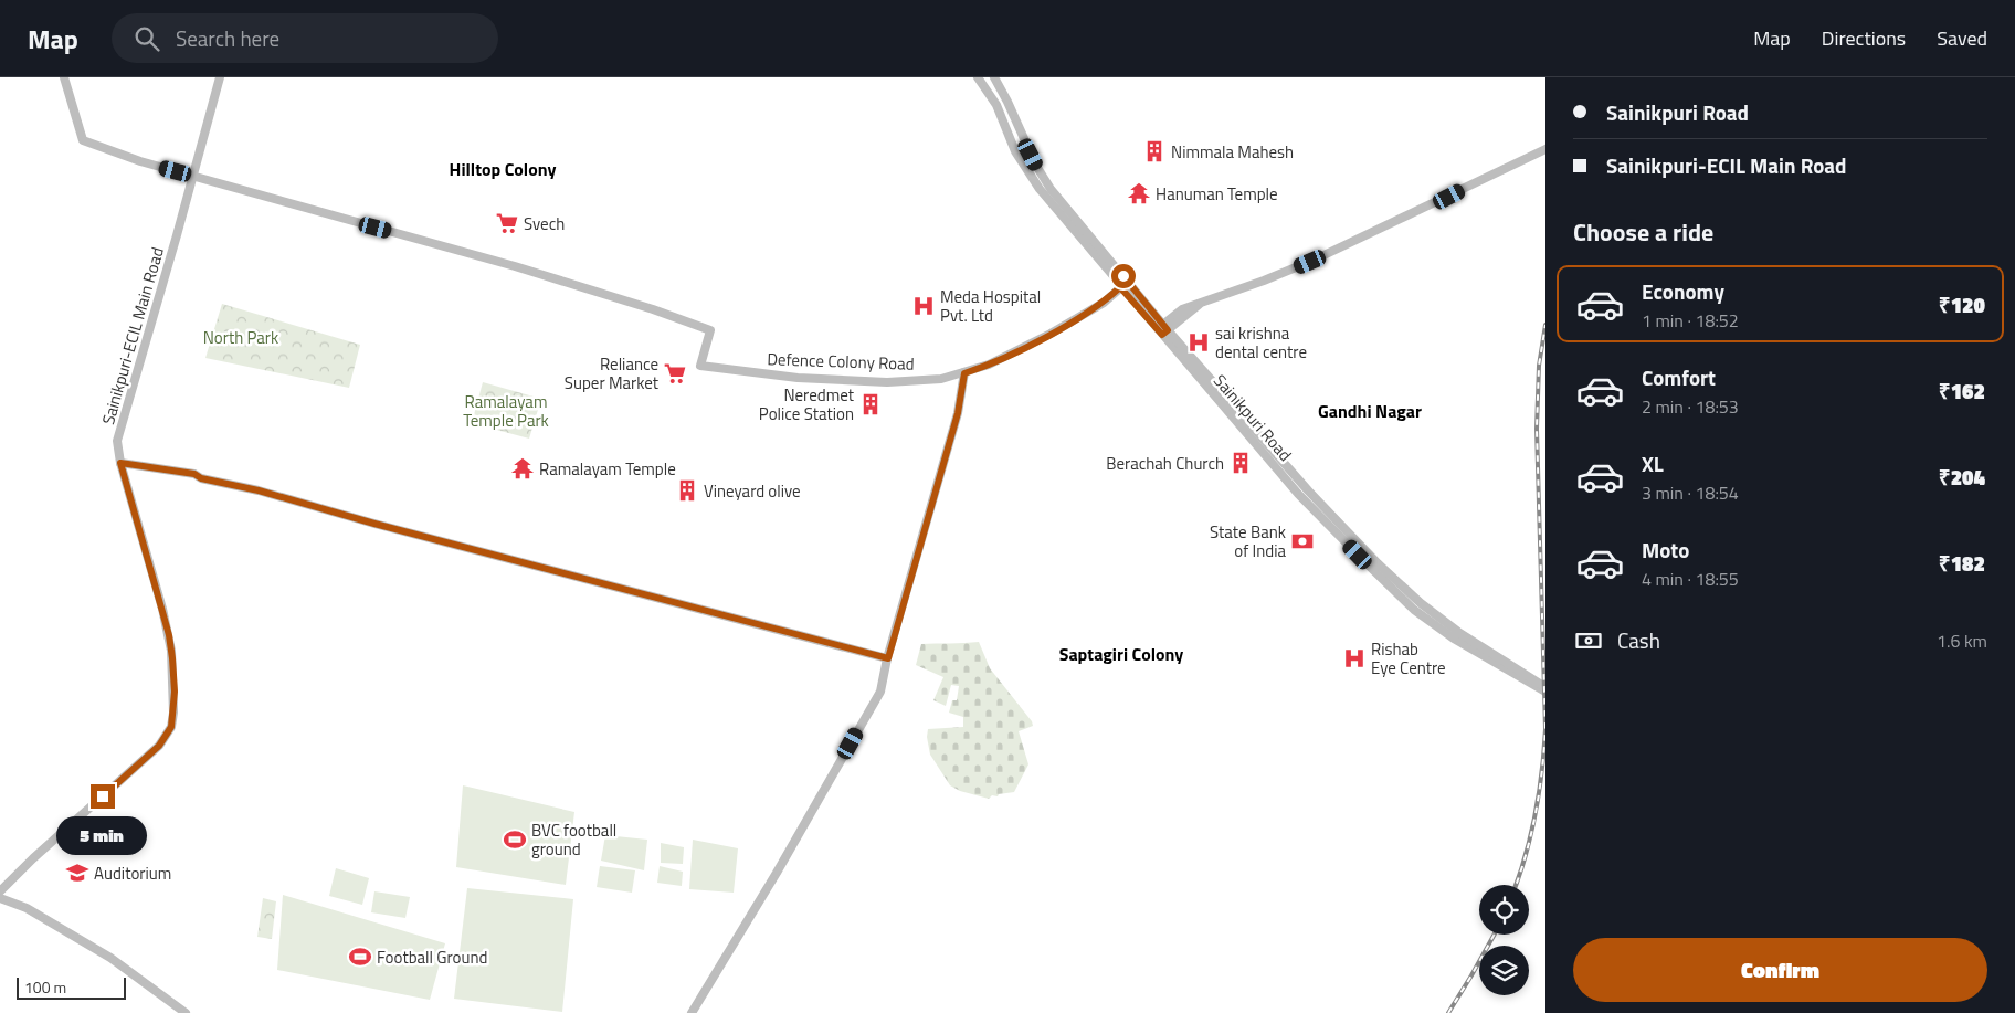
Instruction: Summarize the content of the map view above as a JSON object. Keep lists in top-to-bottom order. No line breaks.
{"streets":{"main road":["Sainikpuri-ECIL Main Road","Defence Colony Road","Sainikpuri Road"]},"crossings":[["Sainikpuri-ECIL Main Road","Defence Colony Road"],["Defence Colony Road","Sainikpuri Road"]],"districts":["Hilltop Colony","Gandhi Nagar","Saptagiri Colony"],"parks":["North Park","Ramalayam Temple Park"],"places":{"building":["Nimmala Mahesh","Neredmet Police Station","Berachah Church","Vineyard olive"],"temple":["Hanuman Temple","Ramalayam Temple"],"supermarket":["Svech","Reliance Super Market"],"hospital":["Meda Hospital Pvt. Ltd","sai krishna dental centre","Rishab Eye Centre"],"bank":["State Bank of India"],"sports":["BVC football ground","Football Ground"],"school or university":["Auditorium"]},"scale_bar":"100 m","page":{"header":"Map","search":"Search here","nav":["Map","Directions","Saved"],"banner":["Sainikpuri Road","Sainikpuri-ECIL Main Road"],"heading":"Choose a ride","list":[{"name":"Economy","note":"1 min · 18:52","value":"₹120"},{"name":"Comfort","note":"2 min · 18:53","value":"₹162"},{"name":"XL","note":"3 min · 18:54","value":"₹204"},{"name":"Moto","note":"4 min · 18:55","value":"₹182"}],"pay":["Cash","1.6 km"],"bubble":"5 min","buttons":"Confirm","scale":"100 m"}}
